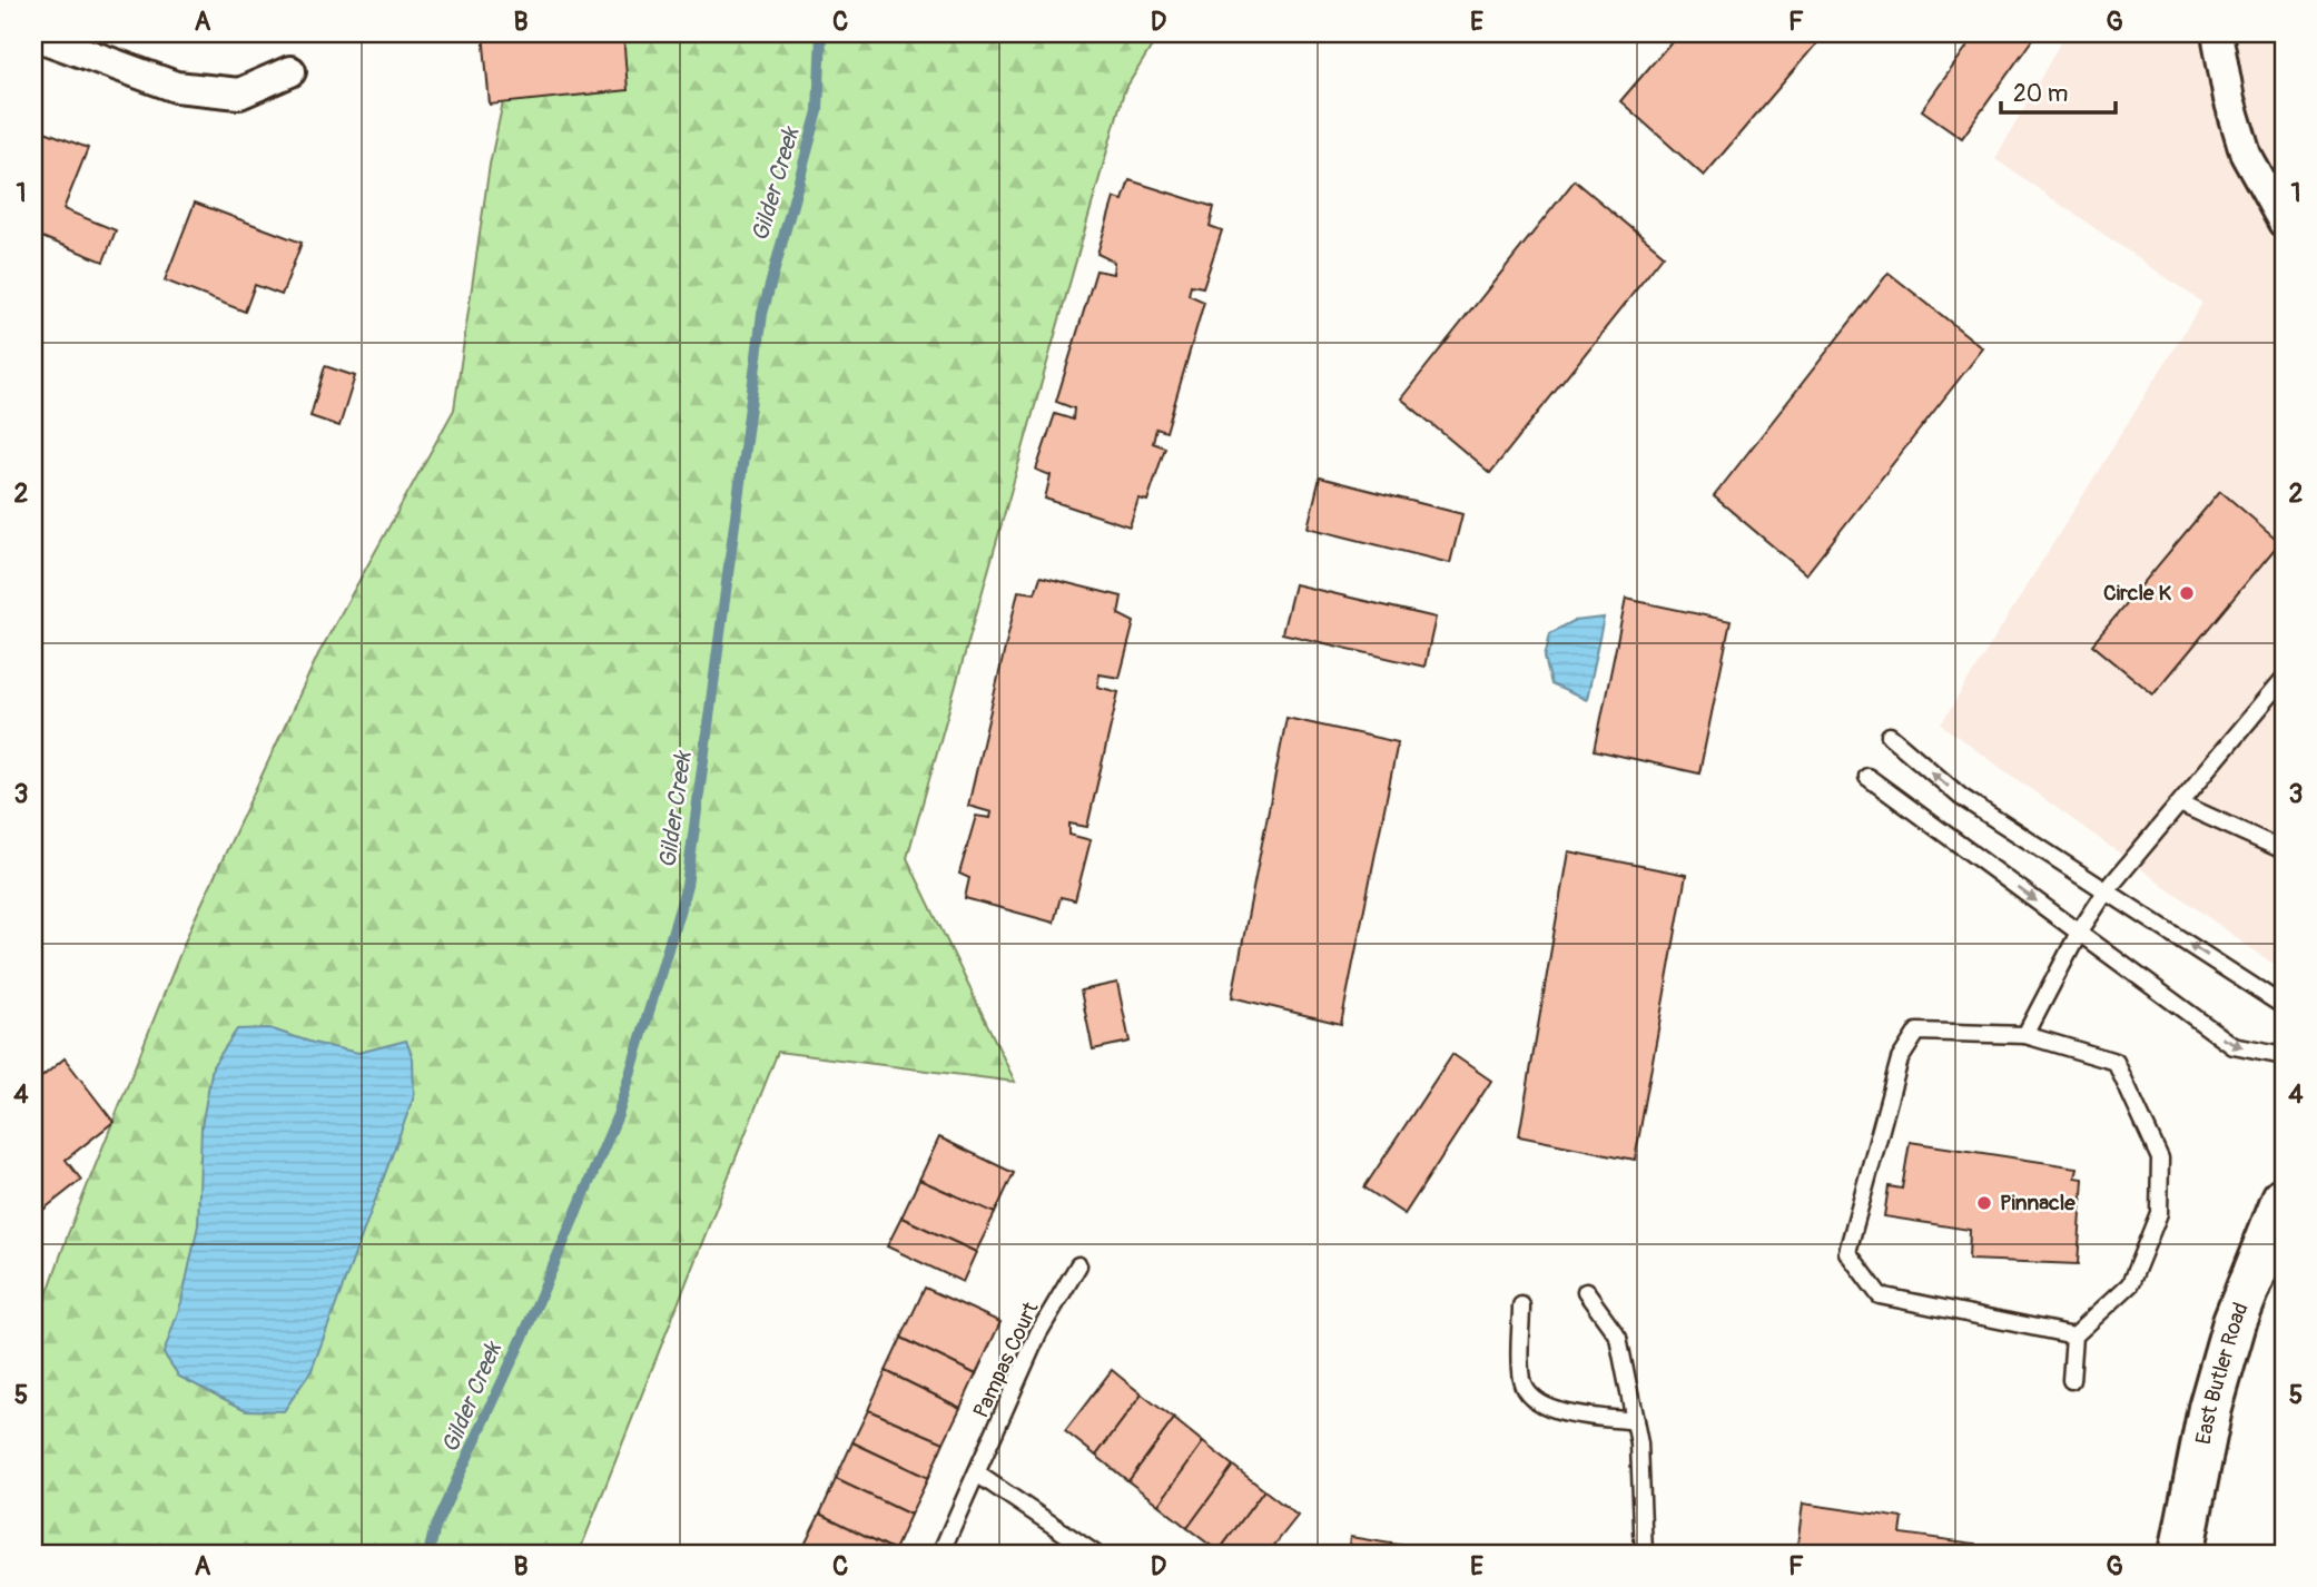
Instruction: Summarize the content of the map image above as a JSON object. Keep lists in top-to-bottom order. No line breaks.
{"streets":{"main road":["East Butler Road"],"lane":["Pampas Court"]},"water":["Gilder Creek"],"places":["Circle K","Pinnacle"],"scale_bar":"20 m","grid":{"columns":["A","B","C","D","E","F","G"],"rows":["1","2","3","4","5"]}}
